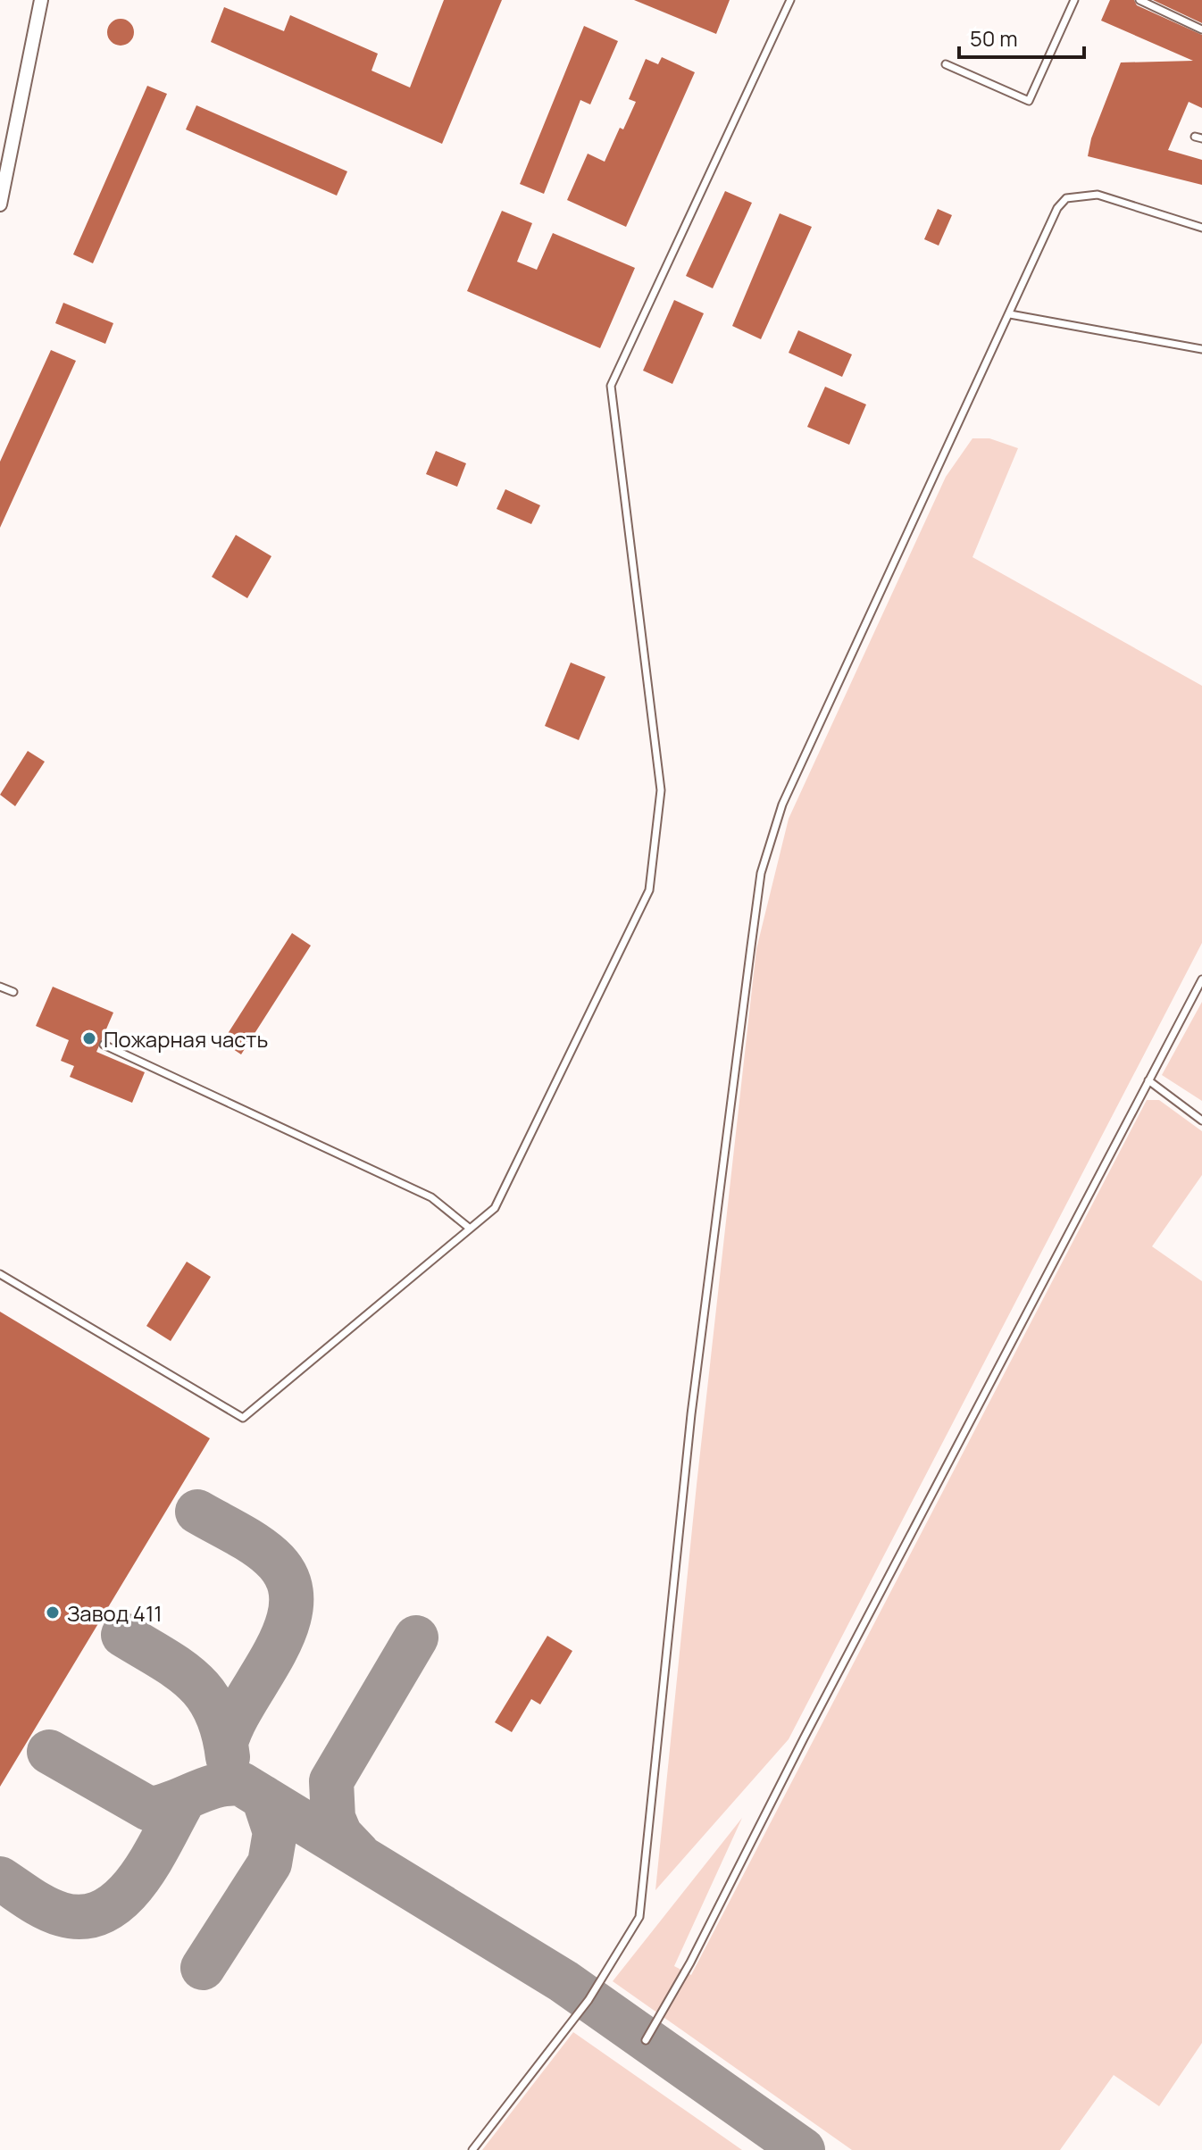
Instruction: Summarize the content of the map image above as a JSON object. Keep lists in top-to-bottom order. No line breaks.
{"places":["Пожарная часть","Завод 411"],"scale_bar":"50 m"}
